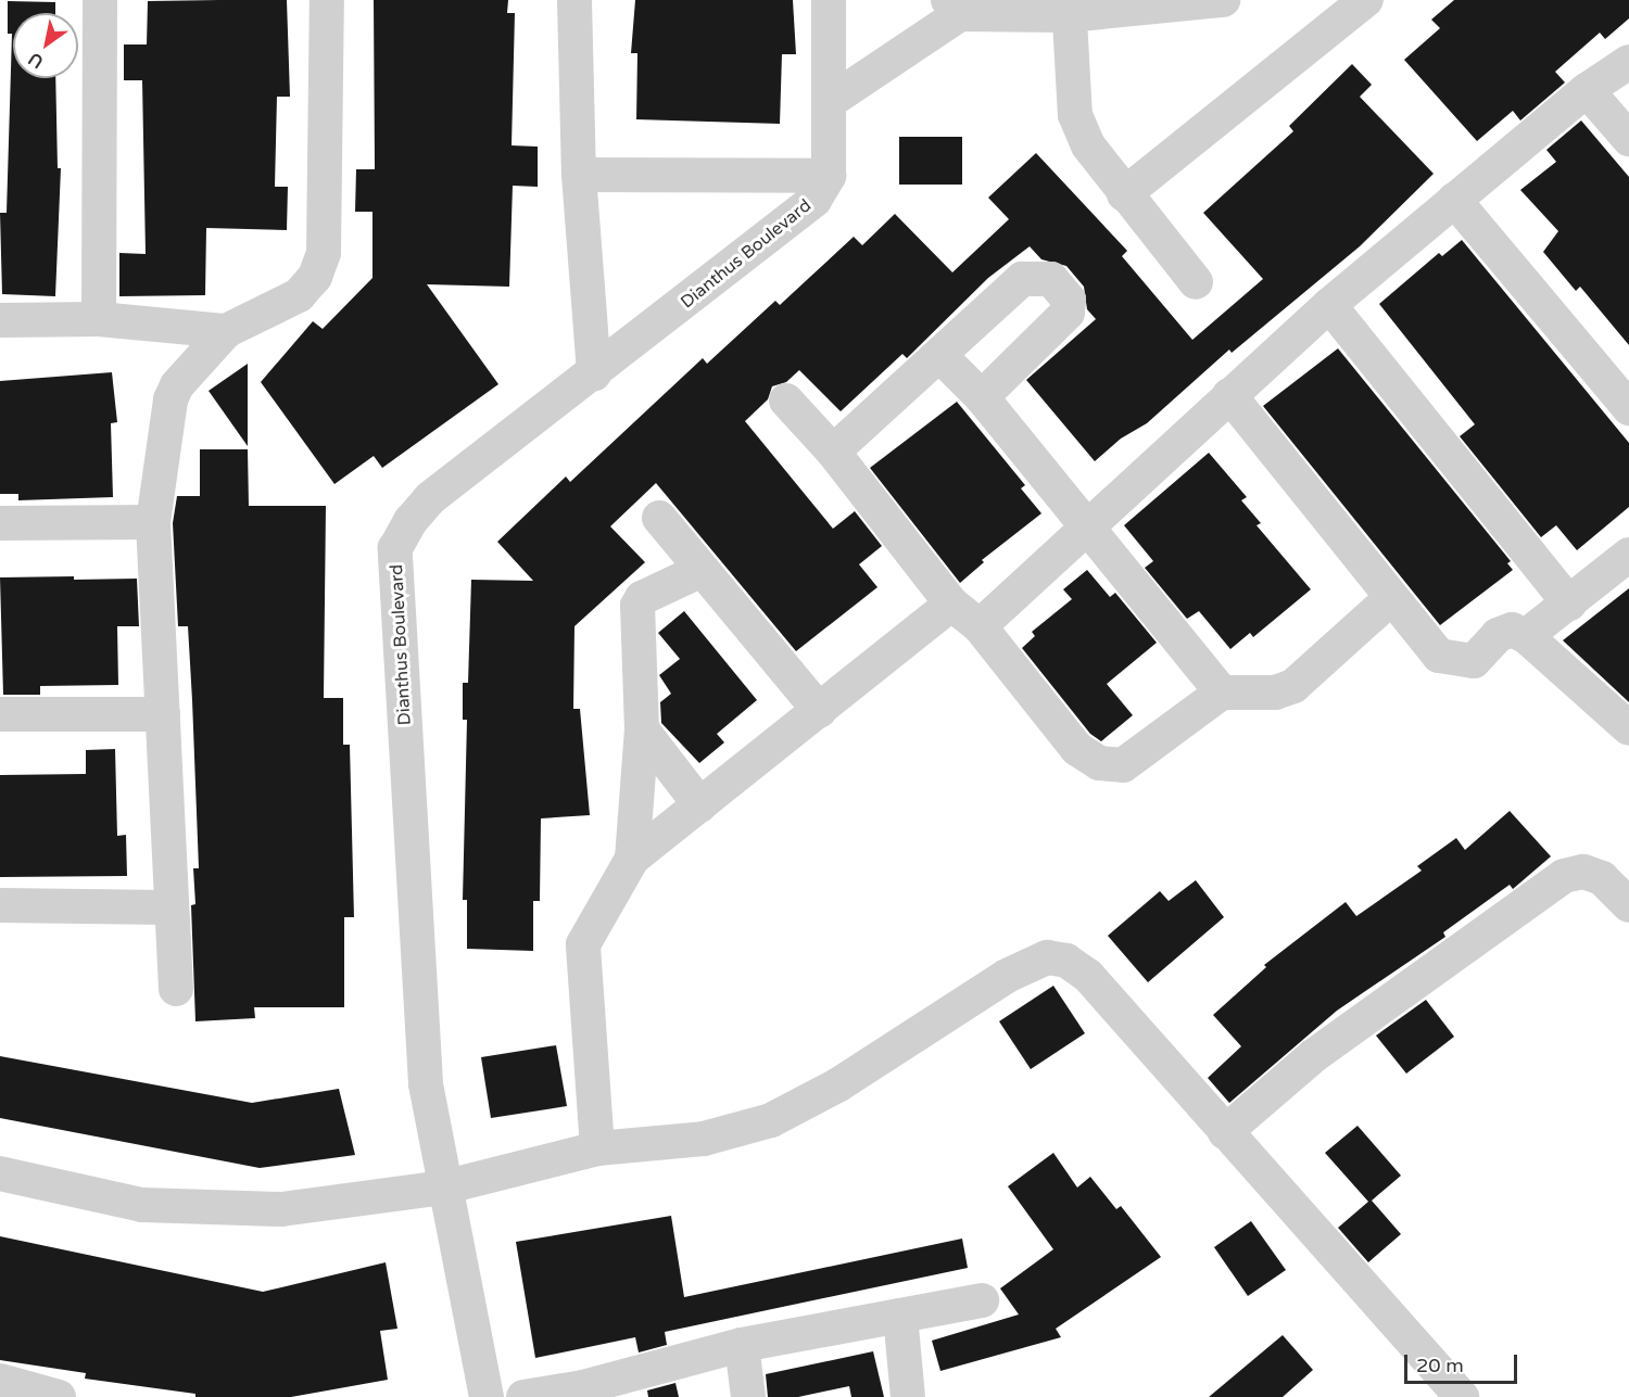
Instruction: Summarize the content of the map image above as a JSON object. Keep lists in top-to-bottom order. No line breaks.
{"streets":{"street":["Dianthus Boulevard"]},"scale_bar":"20 m","north":"bottom left"}
